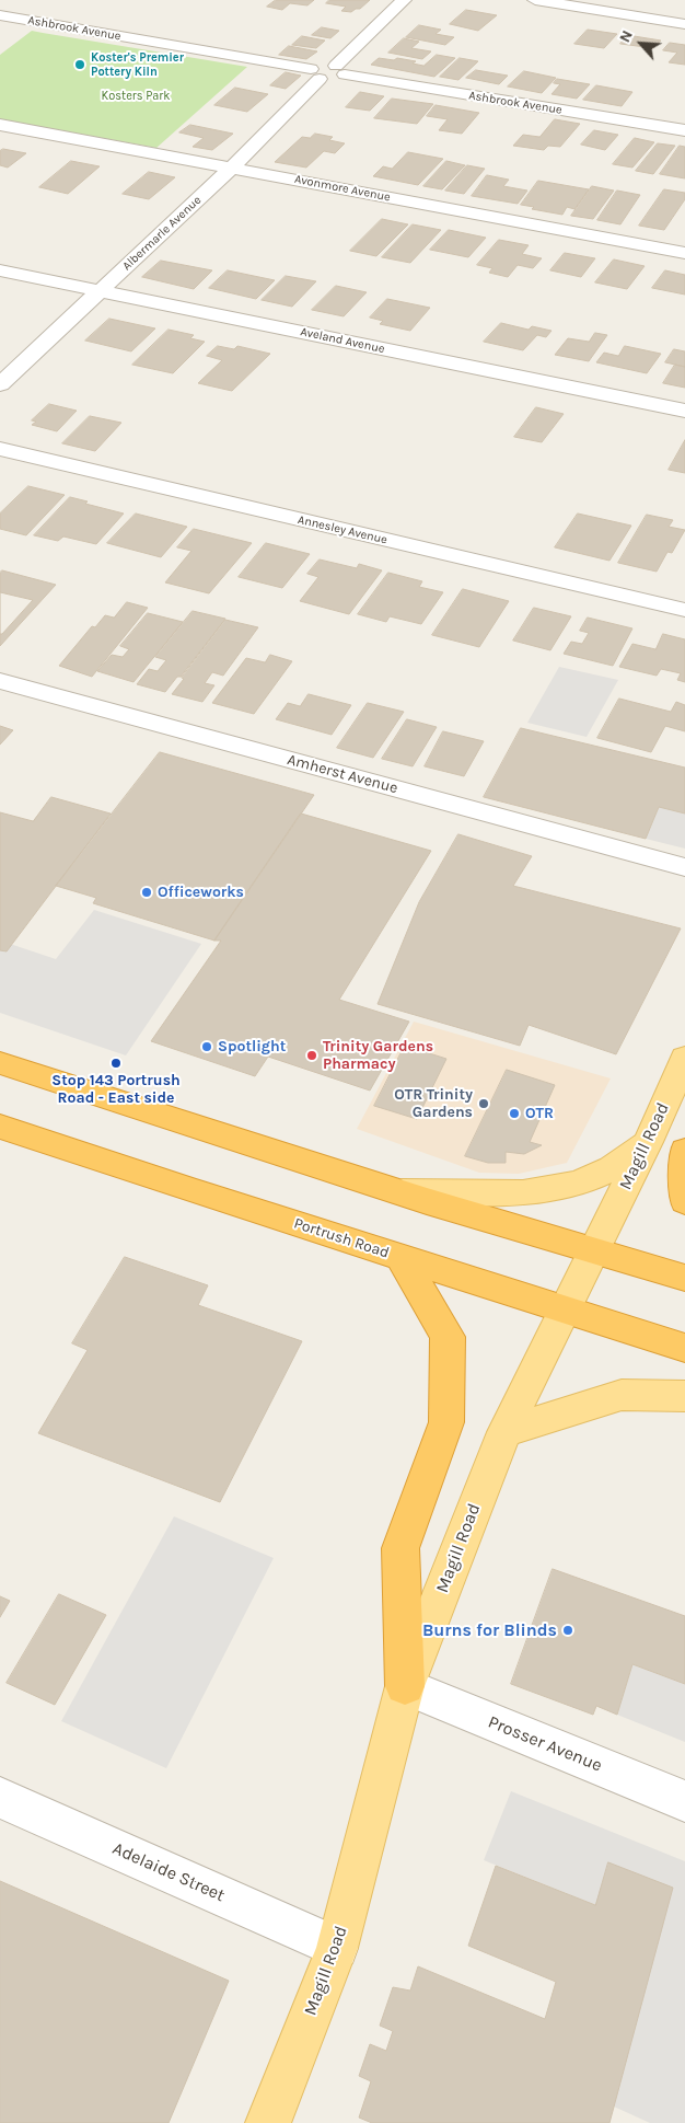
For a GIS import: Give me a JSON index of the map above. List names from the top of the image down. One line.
{"streets":{"highway":["Portrush Road"],"main road":["Magill Road"],"street":["Ashbrook Avenue","Avonmore Avenue","Albermarle Avenue","Aveland Avenue","Annesley Avenue","Amherst Avenue","Prosser Avenue","Adelaide Street"]},"crossings":[["Ashbrook Avenue","Albermarle Avenue"],["Avonmore Avenue","Albermarle Avenue"],["Albermarle Avenue","Aveland Avenue"],["Magill Road","Portrush Road"],["Magill Road","Prosser Avenue"],["Magill Road","Adelaide Street"]],"parks":["Kosters Park"],"places":["Koster's Premier Pottery Kiln","Officeworks","Spotlight","Trinity Gardens Pharmacy","Stop 143 Portrush Road - East side","OTR Trinity Gardens","OTR","Burns for Blinds"],"north":"top left"}
